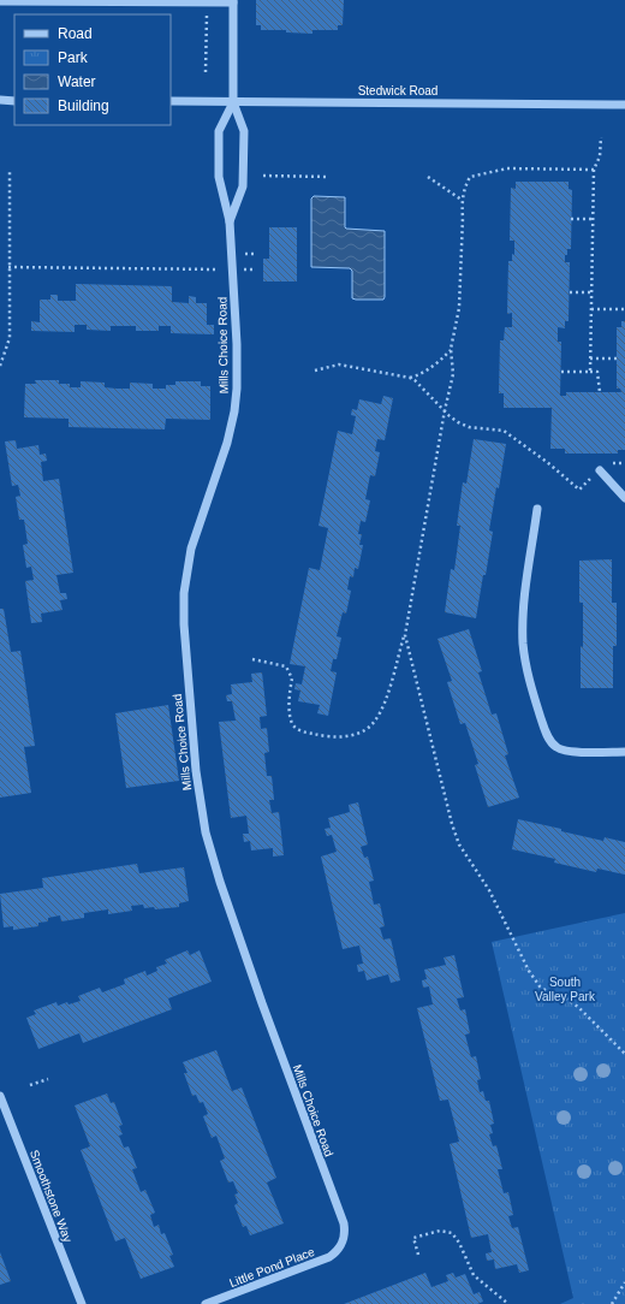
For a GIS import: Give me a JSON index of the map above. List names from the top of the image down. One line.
{"streets":{"street":["Stedwick Road","Mills Choice Road","Smoothstone Way","Little Pond Place"]},"crossings":[["Stedwick Road","Mills Choice Road"],["Mills Choice Road","Little Pond Place"]],"parks":["South Valley Park"],"legend":["Road","Park","Water","Building"]}
